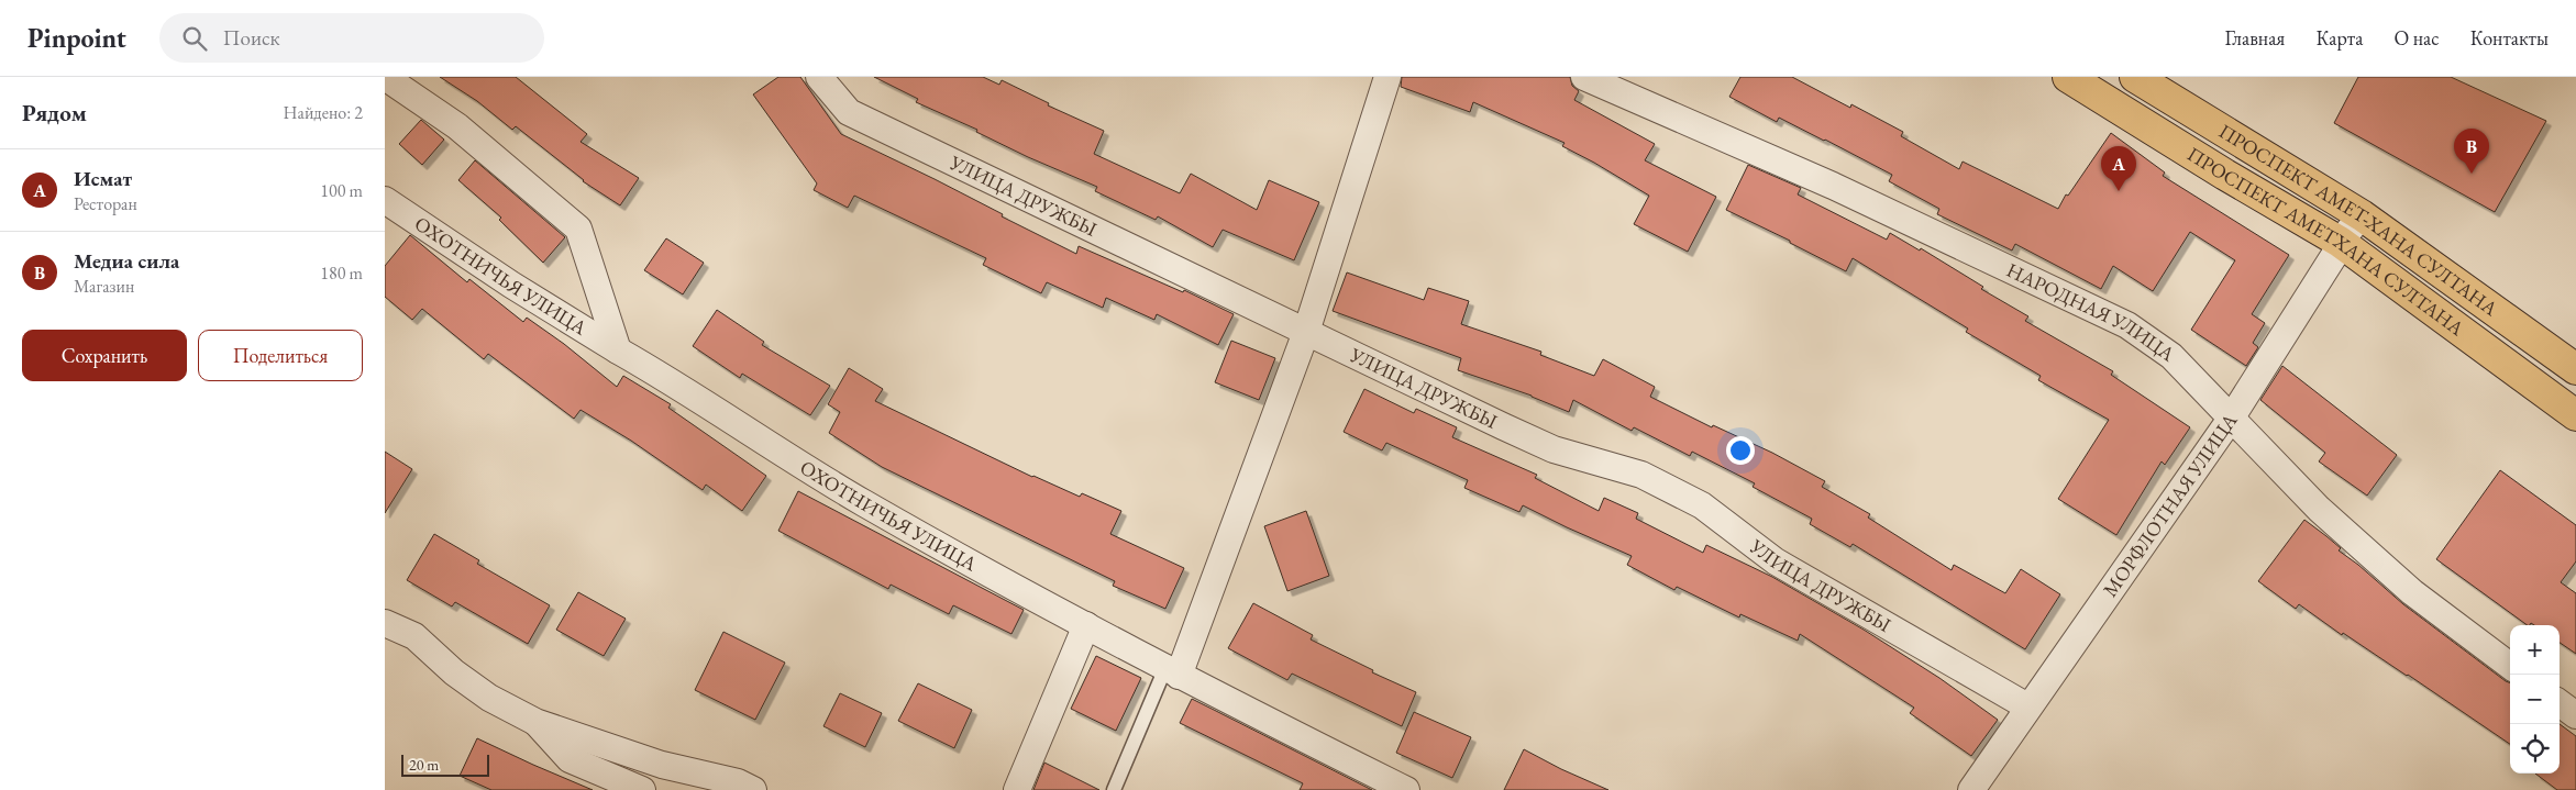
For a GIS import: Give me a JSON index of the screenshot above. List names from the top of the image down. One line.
{"streets":{"main road":["ПРОСПЕКТ АМЕТ-ХАНА СУЛТАНА","ПРОСПЕКТ АМЕТХАНА СУЛТАНА"],"street":["УЛИЦА ДРУЖБЫ","ОХОТНИЧЬЯ УЛИЦА","НАРОДНАЯ УЛИЦА","МОРФЛОТНАЯ УЛИЦА"]},"crossings":[["УЛИЦА ДРУЖБЫ","МОРФЛОТНАЯ УЛИЦА"],["ПРОСПЕКТ АМЕТ-ХАНА СУЛТАНА","МОРФЛОТНАЯ УЛИЦА"],["ПРОСПЕКТ АМЕТХАНА СУЛТАНА","МОРФЛОТНАЯ УЛИЦА"],["НАРОДНАЯ УЛИЦА","МОРФЛОТНАЯ УЛИЦА"]],"scale_bar":"20 m","page":{"header":"Pinpoint","search":"Поиск","nav":["Главная","Карта","О нас","Контакты"],"heading":["Рядом","Найдено: 2"],"pins":["B","A"],"list":[{"mark":"A","name":"Исмат","note":"Ресторан","value":"100 m"},{"mark":"B","name":"Медиа сила","note":"Магазин","value":"180 m"}],"buttons":["Сохранить","Поделиться"],"map_buttons":["+","−"],"scale":"20 m"}}
